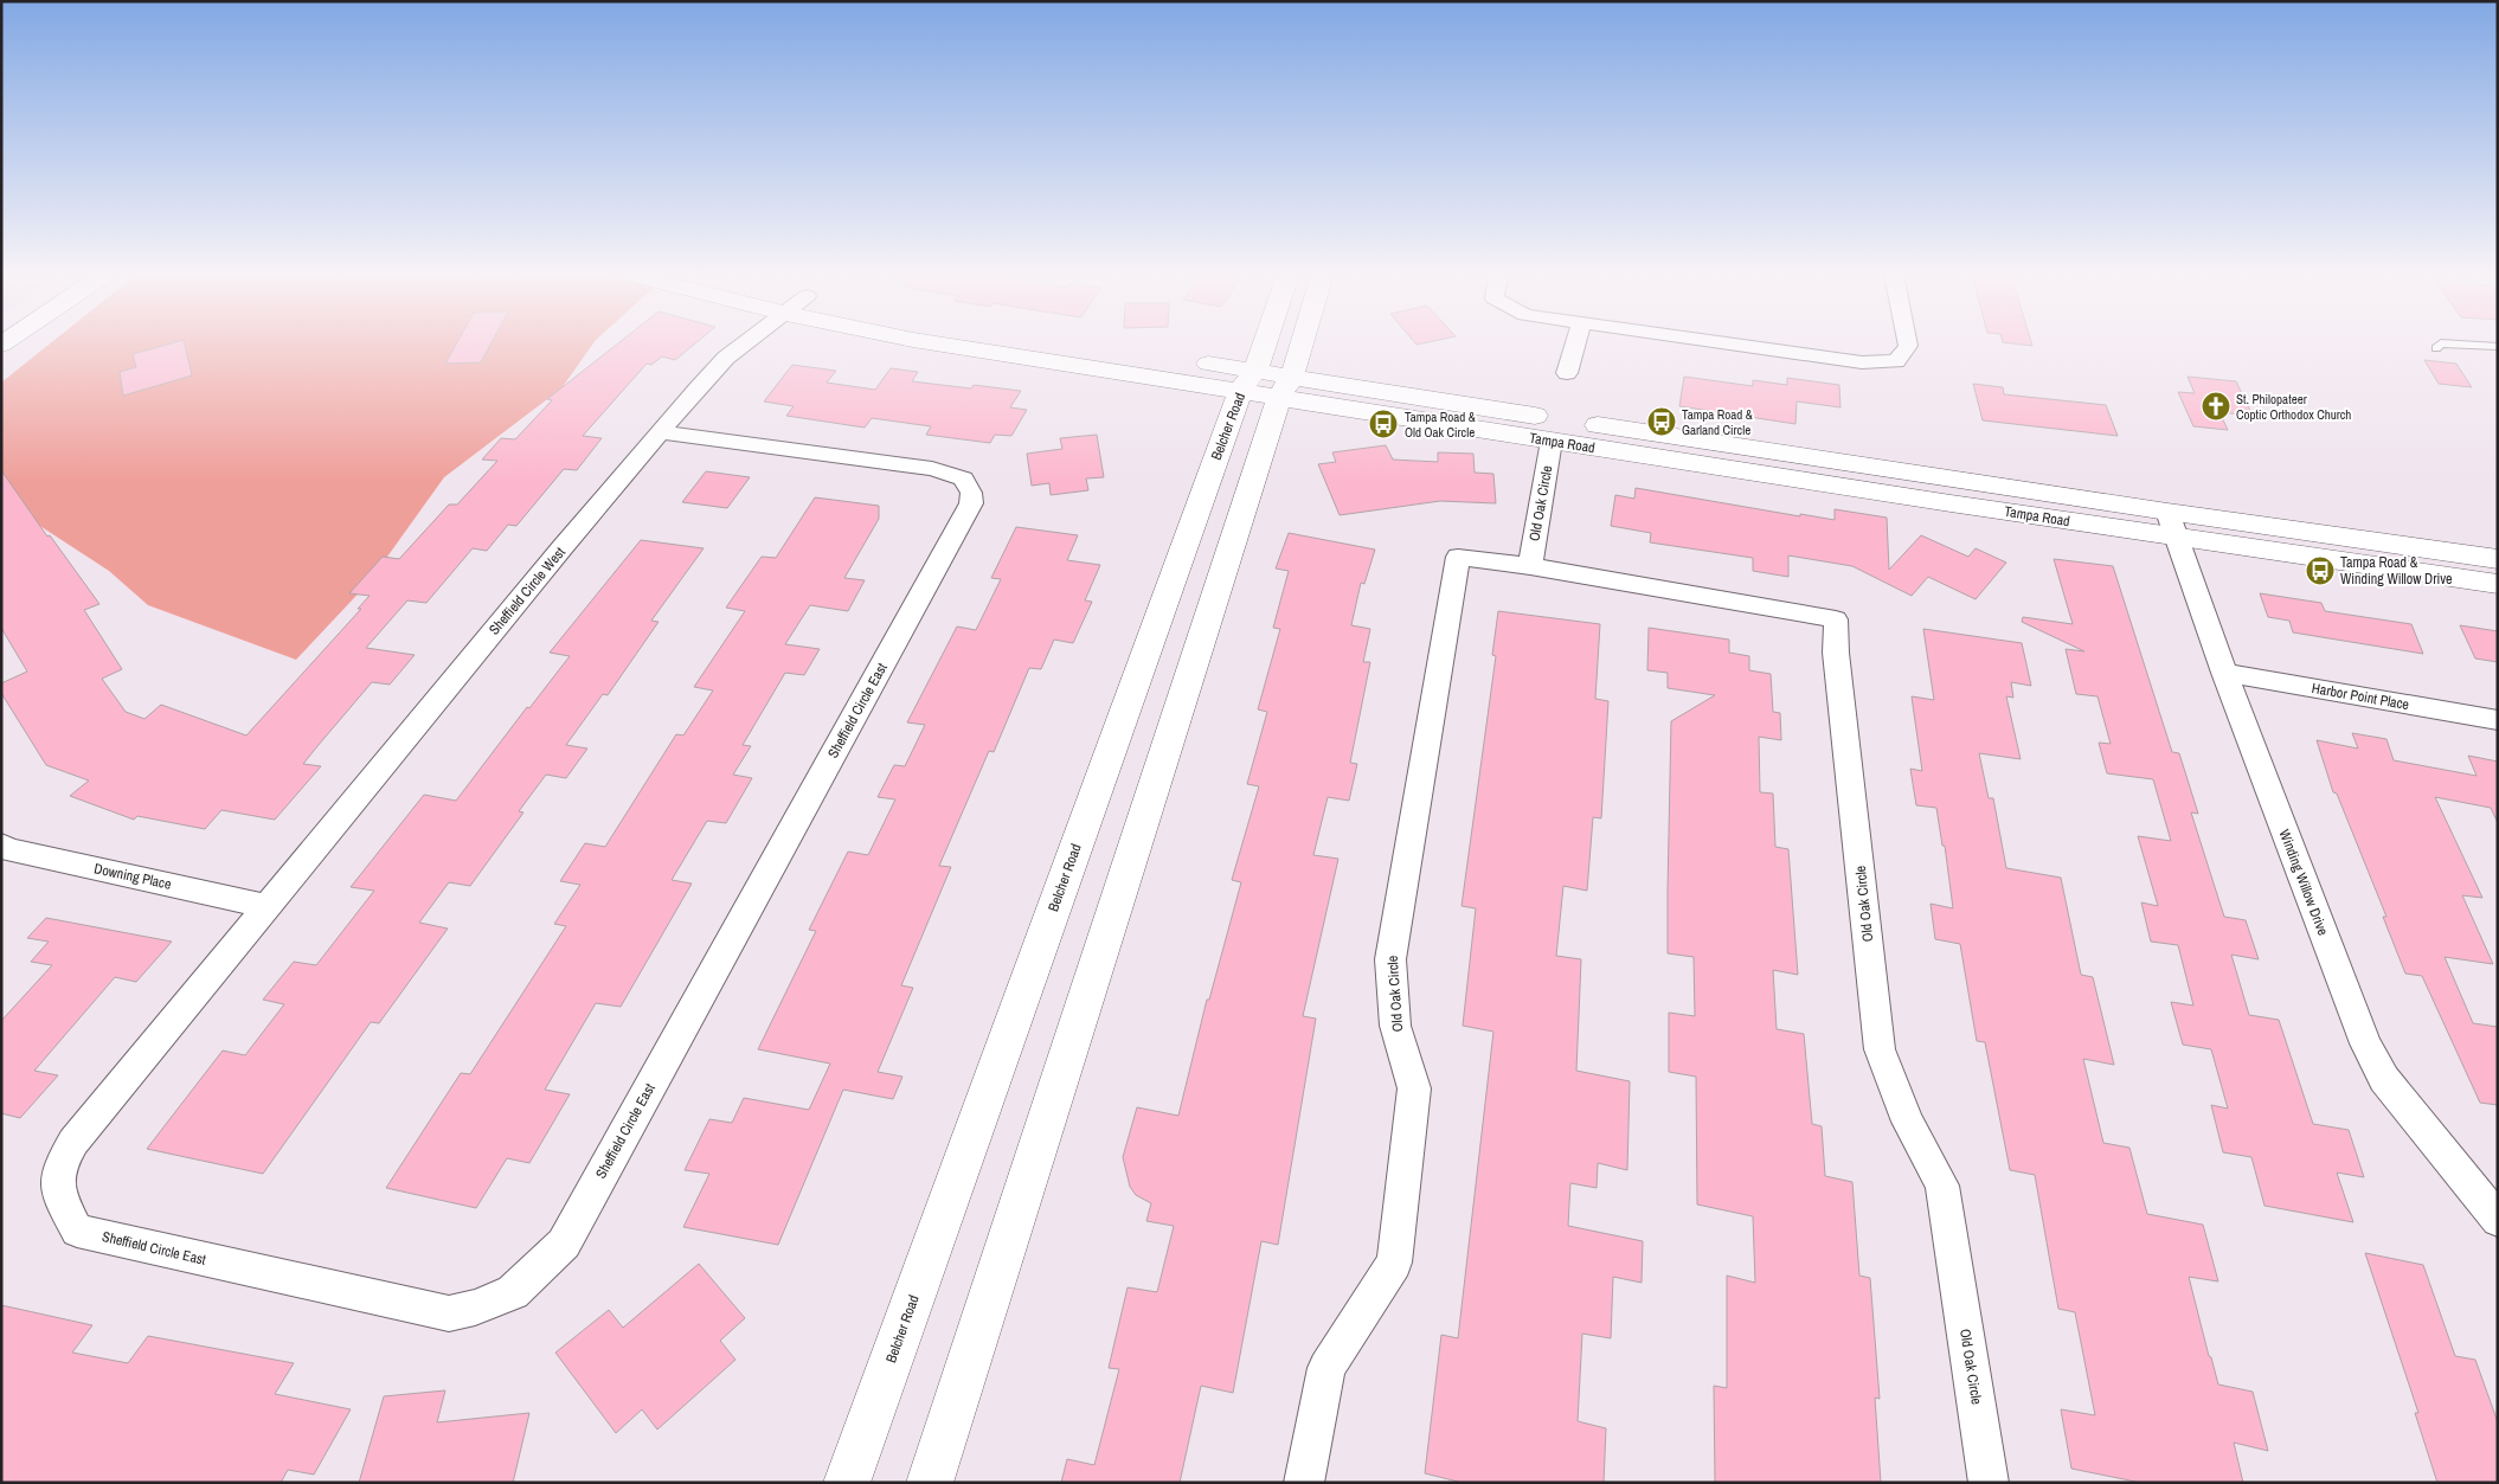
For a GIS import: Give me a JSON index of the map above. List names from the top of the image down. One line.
{"streets":{"main road":["Belcher Road","Tampa Road"],"street":["Old Oak Circle","Sheffield Circle West","Harbor Point Place","Sheffield Circle East","Downing Place","Winding Willow Drive"]},"crossings":[["Belcher Road","Tampa Road"],["Tampa Road","Old Oak Circle"],["Tampa Road","Winding Willow Drive"],["Sheffield Circle West","Sheffield Circle East"],["Sheffield Circle West","Downing Place"],["Harbor Point Place","Winding Willow Drive"],["Sheffield Circle East","Downing Place"]],"places":{"church":["St. Philopateer Coptic Orthodox Church"],"bus stop":["Tampa Road & Garland Circle","Tampa Road & Old Oak Circle","Tampa Road & Winding Willow Drive"]}}
